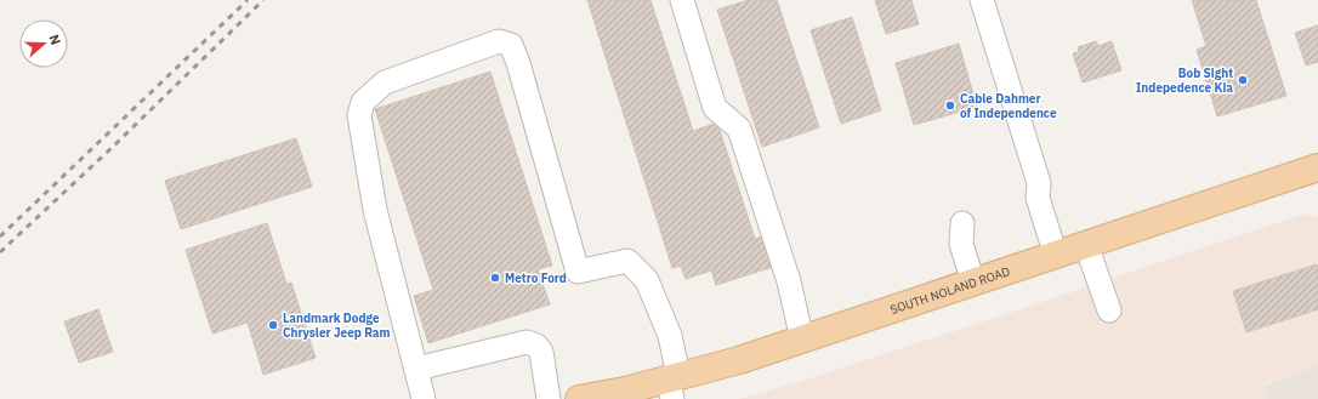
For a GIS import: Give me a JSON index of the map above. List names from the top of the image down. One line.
{"streets":{"main road":["SOUTH NOLAND ROAD"]},"places":["Bob Sight Indepedence Kia","Cable Dahmer of Independence","Metro Ford","Landmark Dodge Chrysler Jeep Ram"],"north":"right"}
